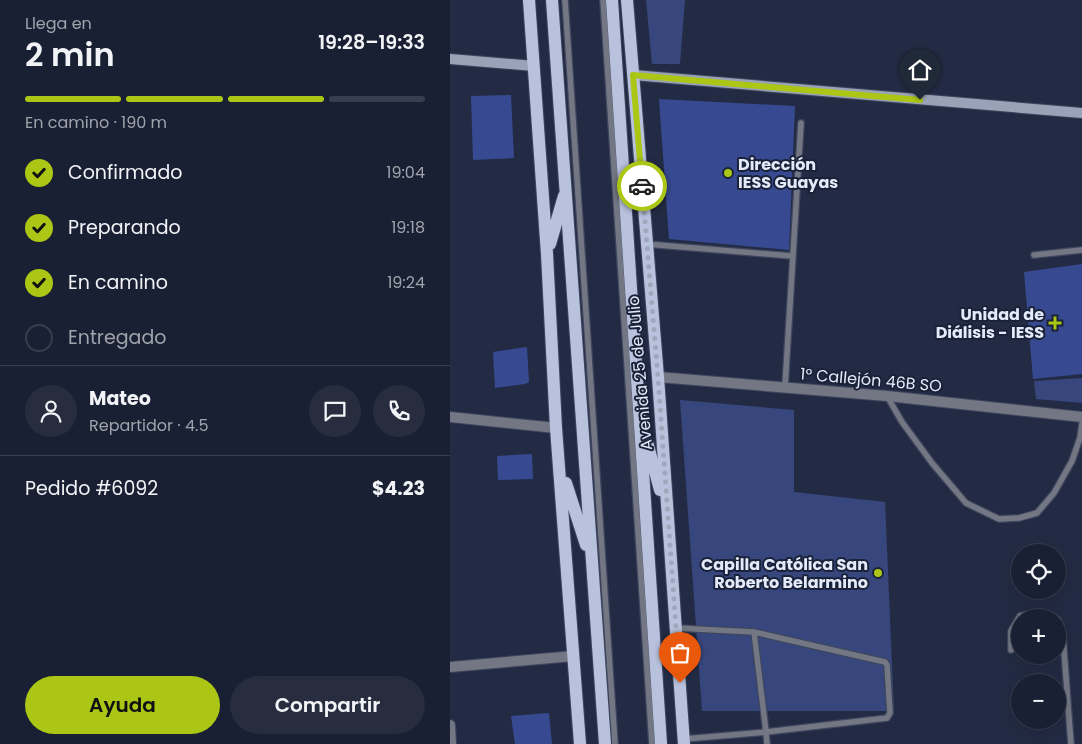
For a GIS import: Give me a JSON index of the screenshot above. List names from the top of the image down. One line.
{"streets":{"main road":["Avenida 25 de Julio"],"street":["1° Callejón 46B SO"]},"crossings":[["Avenida 25 de Julio","1° Callejón 46B SO"]],"places":{"other":["Dirección IESS Guayas","Capilla Católica San Roberto Belarmino"],"health":["Unidad de Diálisis - IESS"]},"page":{"heading":["2 min","Llega en","19:28–19:33"],"panel":["Mateo","Repartidor · 4.5","Pedido #6092","$4.23"],"bar":"En camino · 190 m","list":[["Confirmado","19:04"],["Preparando","19:18"],["En camino","19:24"],"Entregado"],"map_buttons":["+","−"],"buttons":["Ayuda","Compartir"]}}
